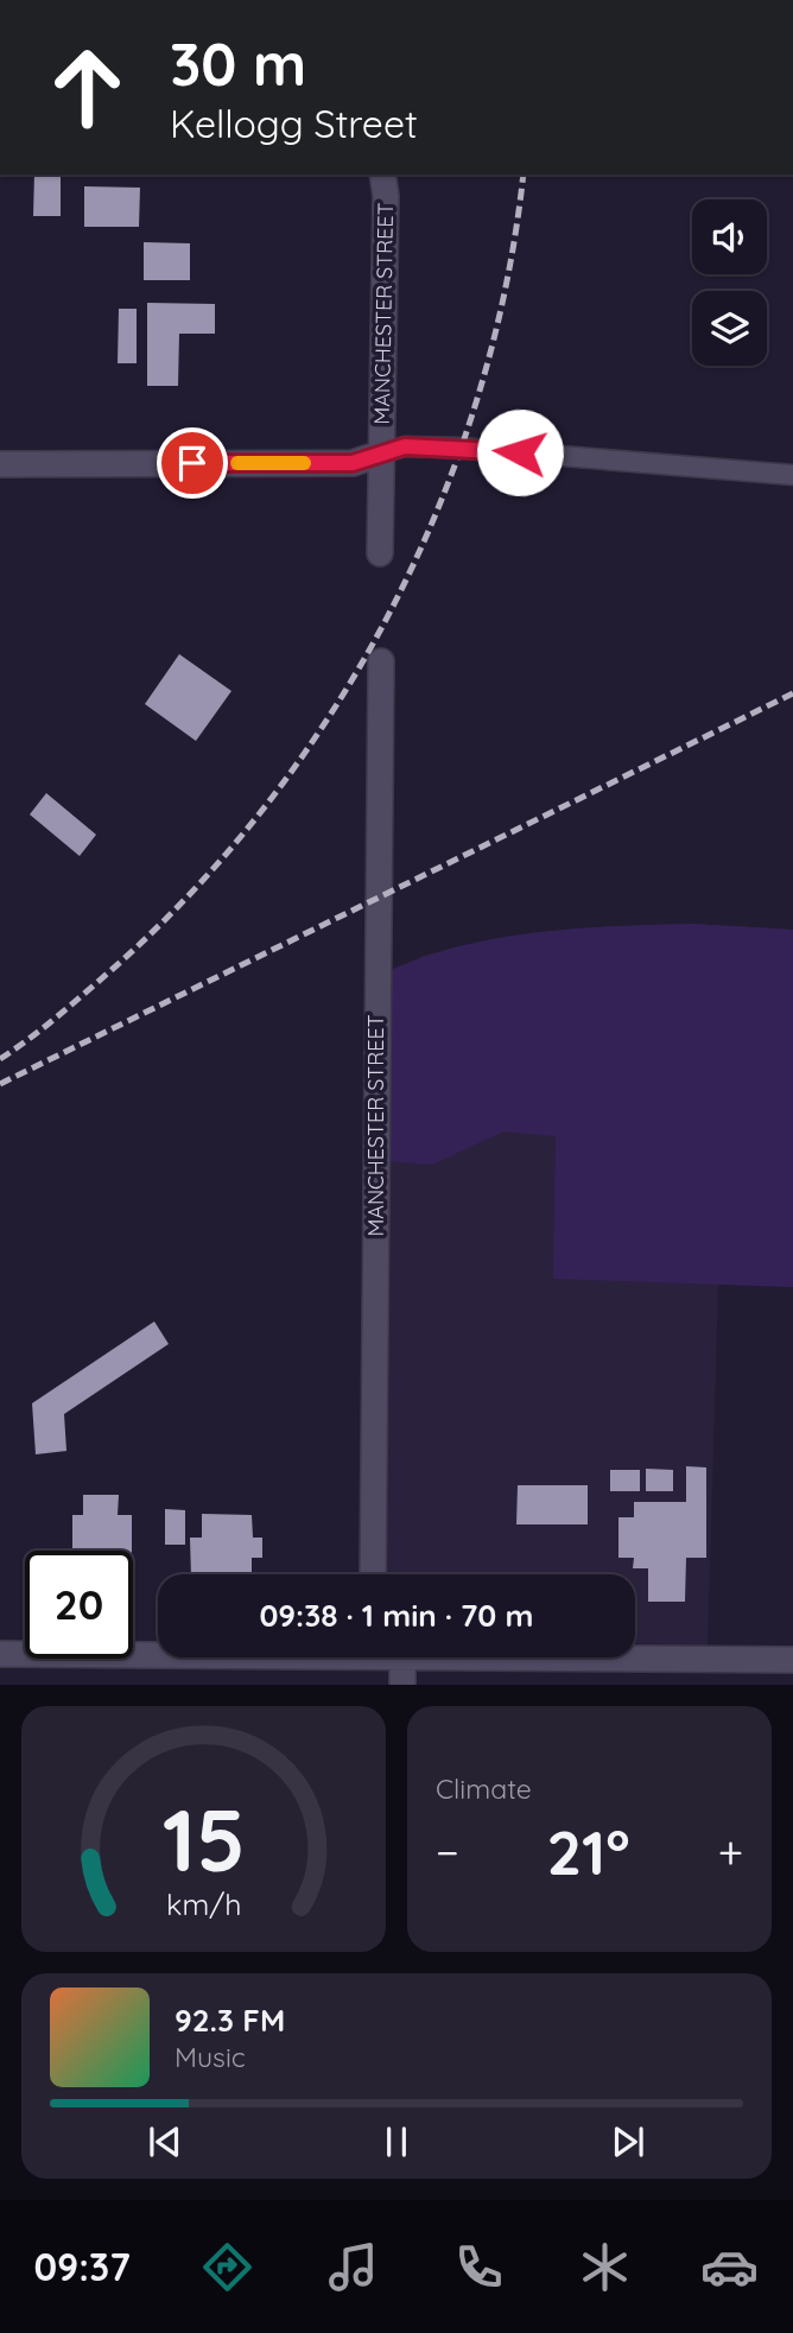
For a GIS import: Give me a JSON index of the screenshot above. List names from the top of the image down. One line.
{"streets":{"street":["MANCHESTER STREET"]},"page":{"turn":["30 m","Kellogg Street"],"limit":"20","trip":"09:38 · 1 min · 70 m","tile":"Climate","heat":["−","21°","+"],"song":["92.3 FM","Music"],"tabs":"09:37","gauge":["15","km/h"]}}
